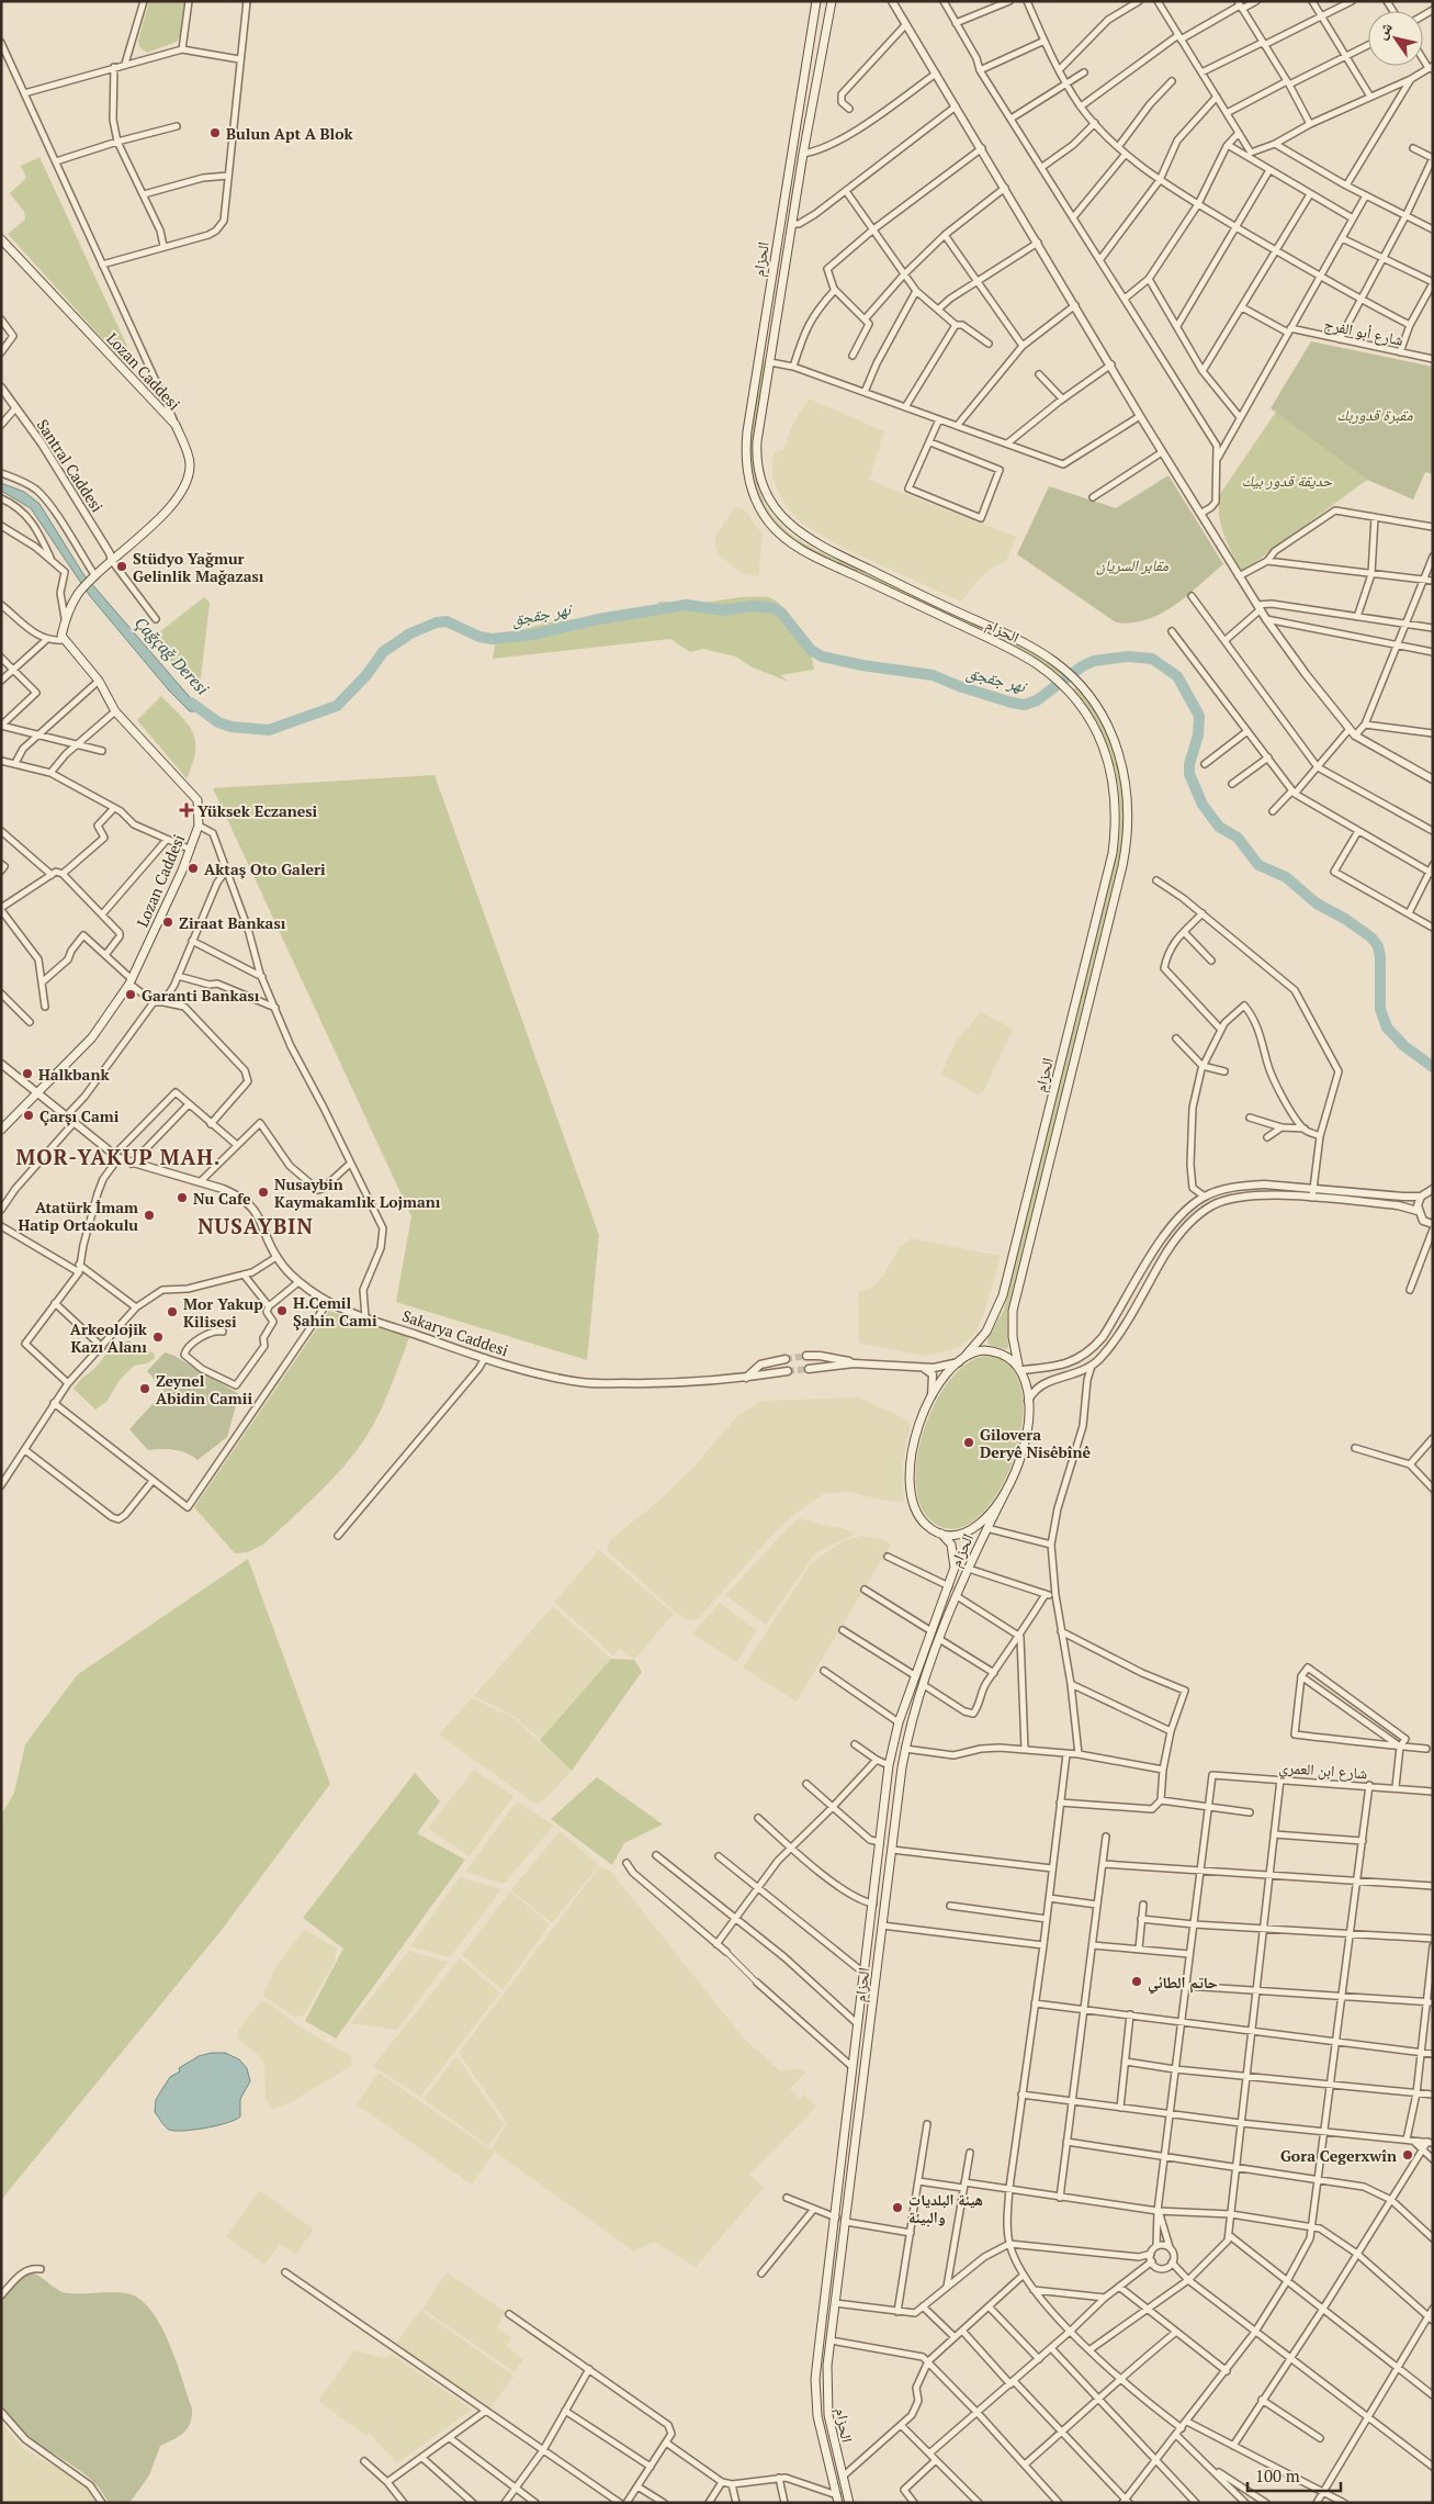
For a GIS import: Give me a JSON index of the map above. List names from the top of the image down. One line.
{"streets":{"main road":["الحزام","Lozan Caddesi"],"street":["شارع أبو الفرج","Santral Caddesi","Sakarya Caddesi","شارع ابن العمري"]},"crossings":[["Lozan Caddesi","Santral Caddesi"],["Lozan Caddesi","Sakarya Caddesi"]],"districts":["MOR-YAKUP MAH.","NUSAYBIN"],"water":["نهر جقجق","Çağçağ Deresi"],"parks":["مقبرة قدوربك","حديقة قدور بيك","مقابر السريان"],"places":{"other":["Bulun Apt A Blok","Stüdyo Yağmur Gelinlik Mağazası","Aktaş Oto Galeri","Ziraat Bankası","Garanti Bankası","Halkbank","Çarşı Cami","Nusaybin Kaymakamlık Lojmanı","Nu Cafe","Atatürk İmam Hatip Ortaokulu","H.Cemil Şahin Cami","Mor Yakup Kilisesi","Arkeolojik Kazı Alanı","Zeynel Abidin Camii","Gilovera Deryê Nisêbînê","حاتم الطائي","Gora Cegerxwîn","هيئة البلديات والبيئة"],"health":["Yüksek Eczanesi"]},"scale_bar":"100 m","north":"top left"}
